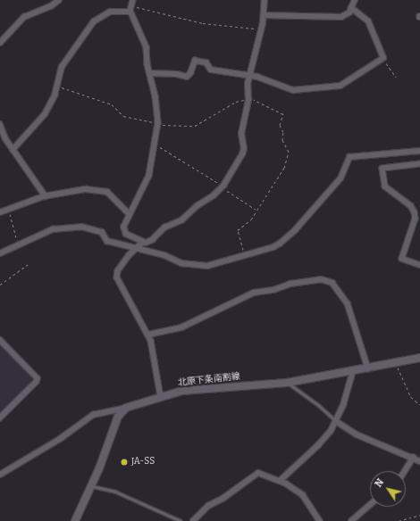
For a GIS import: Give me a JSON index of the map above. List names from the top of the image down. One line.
{"streets":{"main road":["北原下条南割線"]},"places":["JA-SS"],"north":"top left"}
